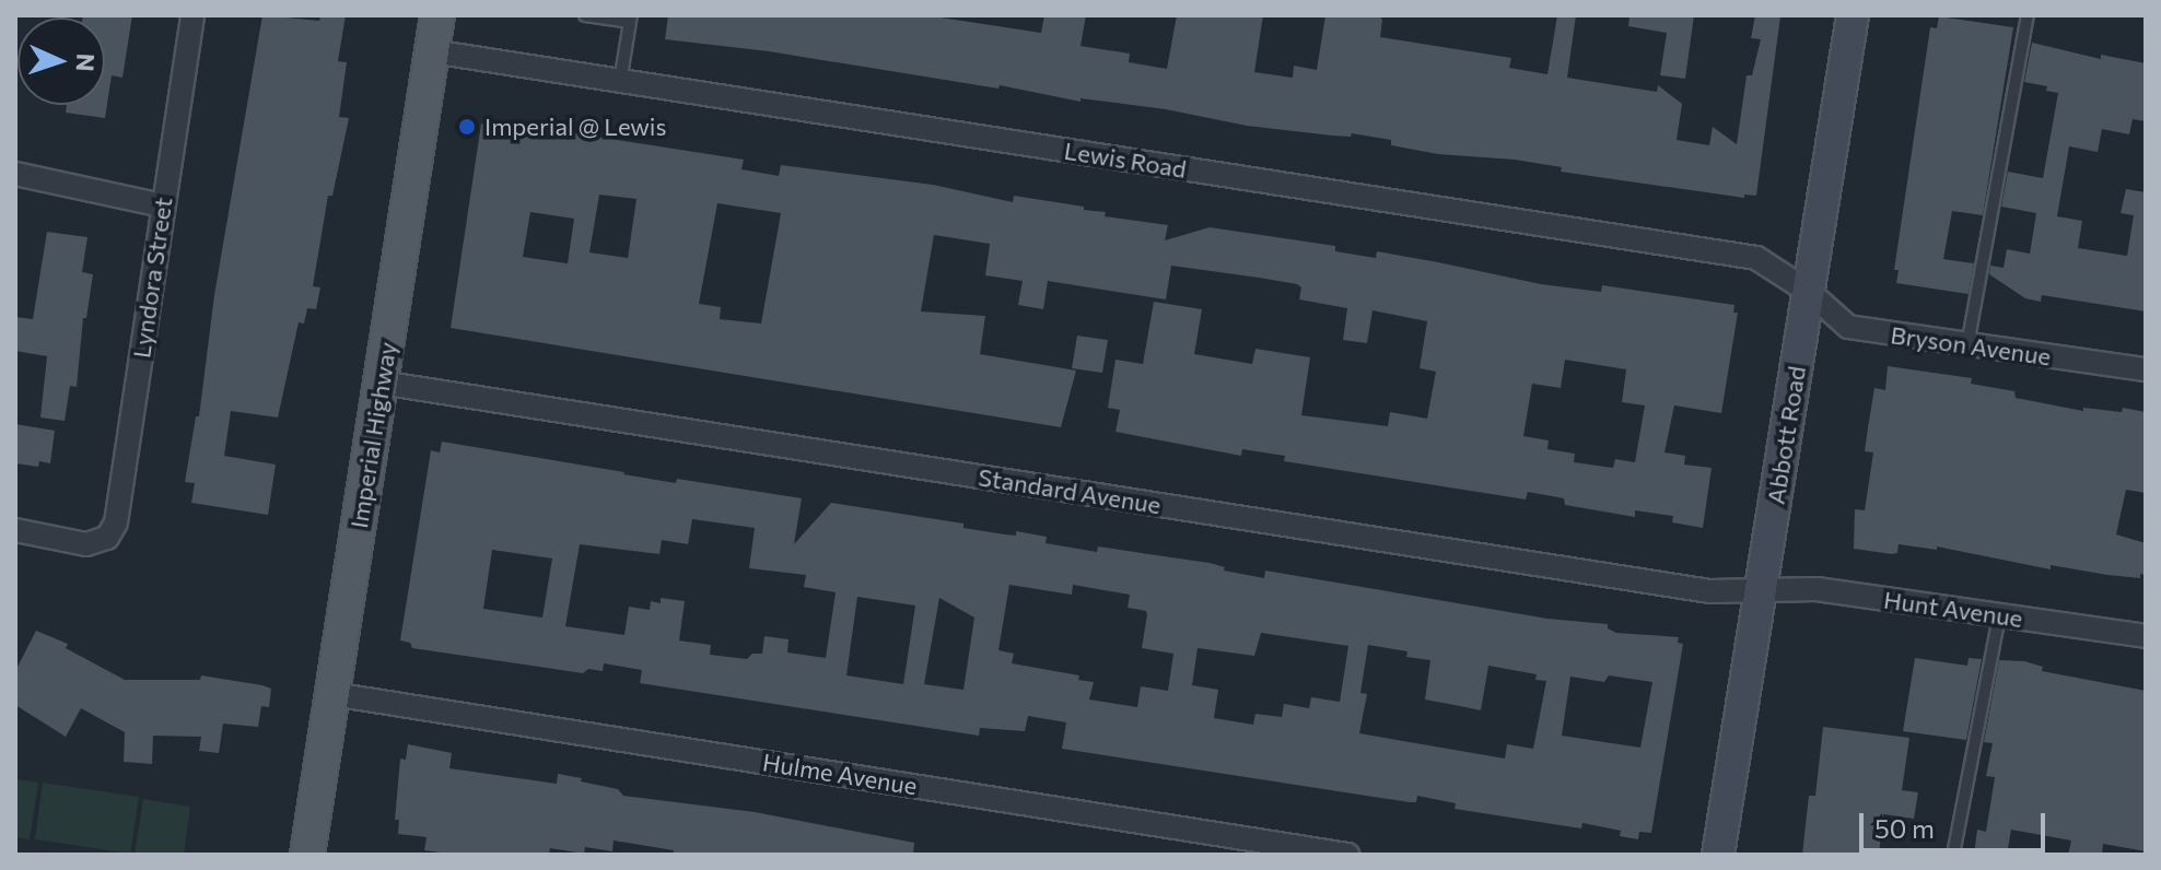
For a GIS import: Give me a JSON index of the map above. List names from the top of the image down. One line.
{"streets":{"main road":["Imperial Highway"],"street":["Lewis Road","Lyndora Street","Bryson Avenue","Abbott Road","Standard Avenue","Hunt Avenue","Hulme Avenue"]},"crossings":[["Lewis Road","Bryson Avenue"],["Lewis Road","Imperial Highway"],["Lewis Road","Abbott Road"],["Bryson Avenue","Abbott Road"],["Imperial Highway","Standard Avenue"],["Imperial Highway","Hulme Avenue"],["Abbott Road","Standard Avenue"],["Abbott Road","Hunt Avenue"],["Standard Avenue","Hunt Avenue"]],"places":["Imperial @ Lewis"],"scale_bar":"50 m","north":"right"}
